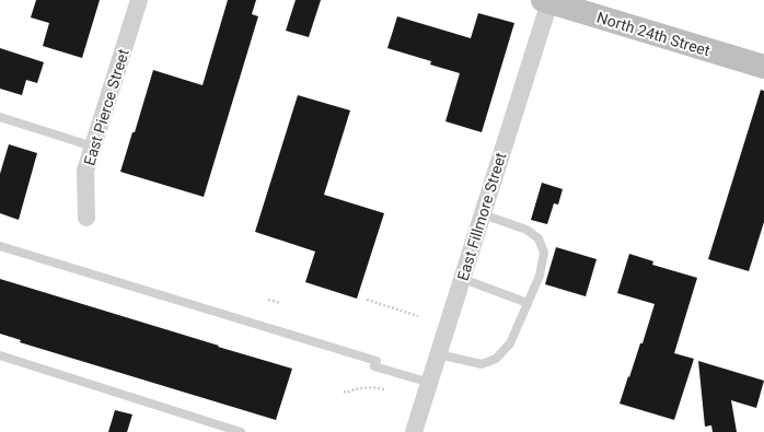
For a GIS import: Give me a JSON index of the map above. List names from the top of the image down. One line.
{"streets":{"main road":["North 24th Street"],"street":["East Pierce Street","East Fillmore Street"]},"crossings":[["North 24th Street","East Fillmore Street"]]}
